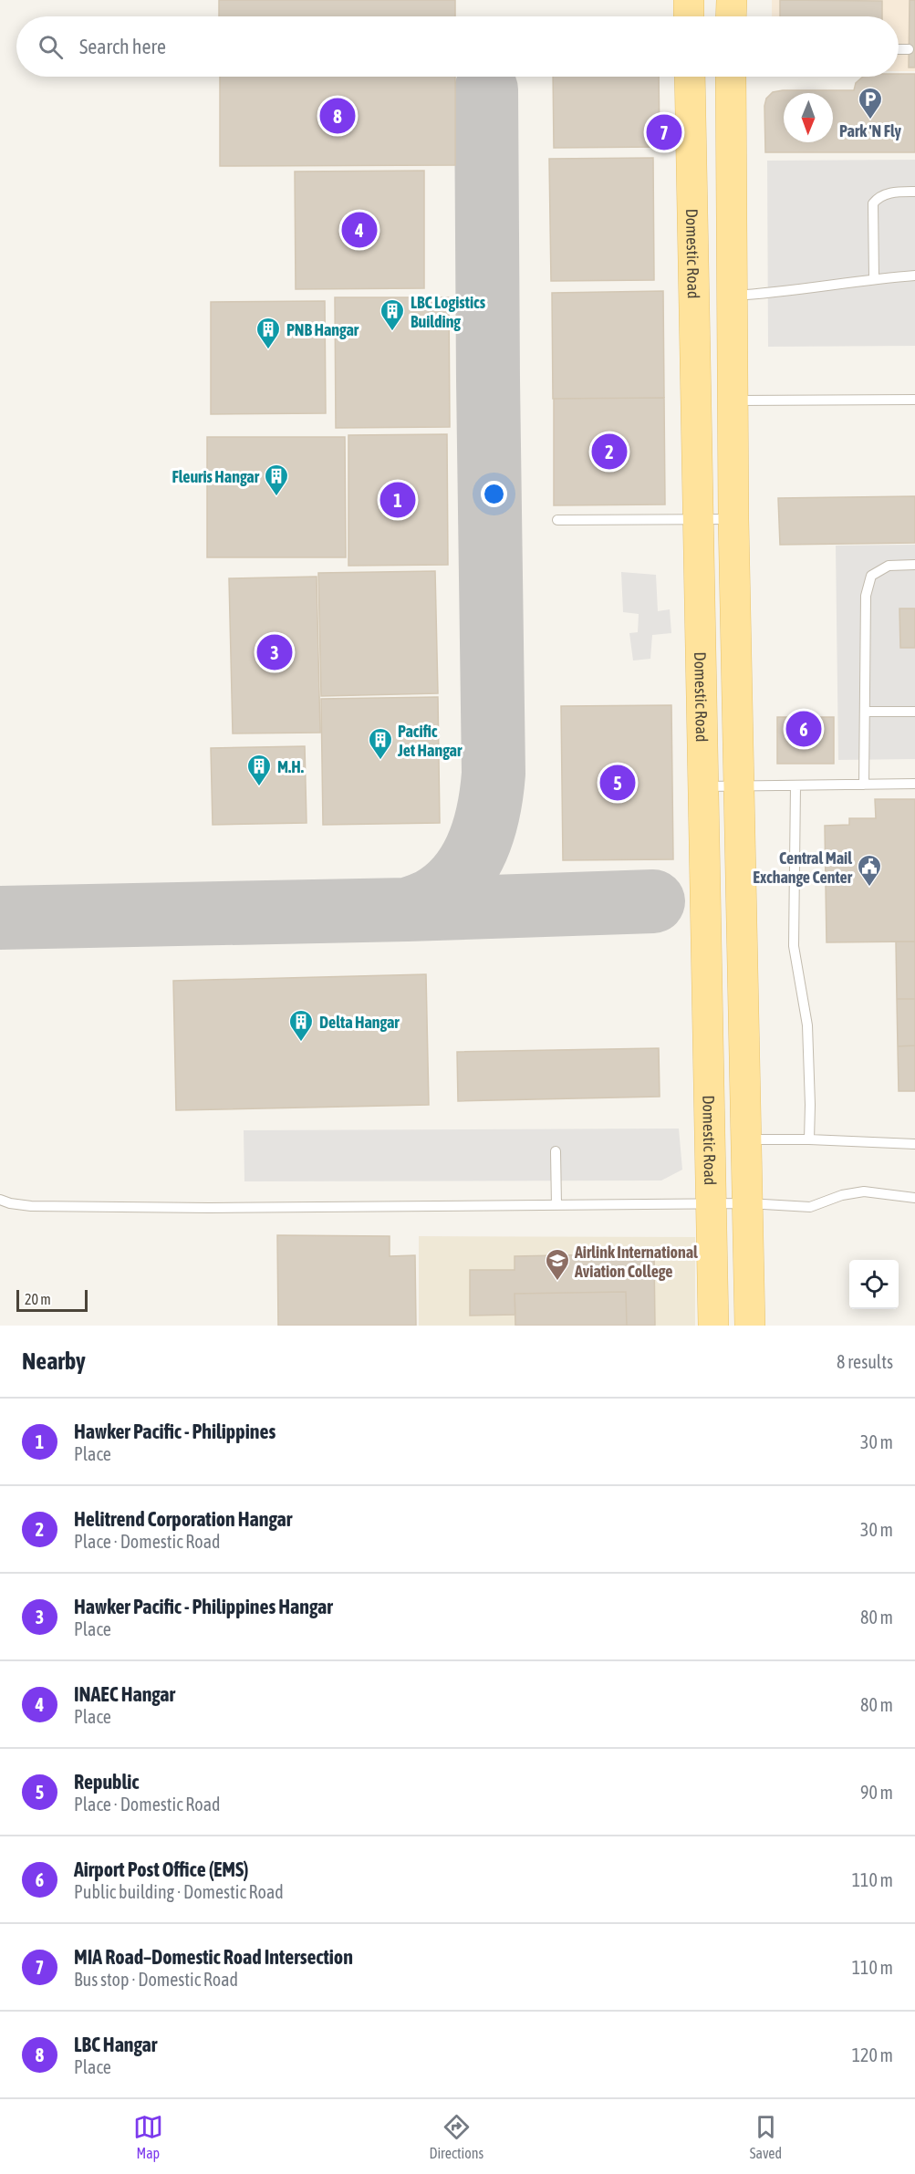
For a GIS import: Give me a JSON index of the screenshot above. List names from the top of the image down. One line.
{"streets":{"main road":["Domestic Road"]},"places":{"parking":["Park 'N Fly"],"building":["LBC Logistics Building","PNB Hangar","Fleuris Hangar","Pacific Jet Hangar","M.H.","Delta Hangar"],"public building":["Central Mail Exchange Center"],"school or university":["Airlink International Aviation College"]},"scale_bar":"20 m","north":"bottom","page":{"search":"Search here","pins":["8","7","4","2","1","3","6","5"],"scale":"20 m","heading":["Nearby","8 results"],"list":[{"mark":"1","name":"Hawker Pacific - Philippines","note":"Place","value":"30 m"},{"mark":"2","name":"Helitrend Corporation Hangar","note":"Place · Domestic Road","value":"30 m"},{"mark":"3","name":"Hawker Pacific - Philippines Hangar","note":"Place","value":"80 m"},{"mark":"4","name":"INAEC Hangar","note":"Place","value":"80 m"},{"mark":"5","name":"Republic","note":"Place · Domestic Road","value":"90 m"},{"mark":"6","name":"Airport Post Office (EMS)","note":"Public building · Domestic Road","value":"110 m"},{"mark":"7","name":"MIA Road–Domestic Road Intersection","note":"Bus stop · Domestic Road","value":"110 m"},{"mark":"8","name":"LBC Hangar","note":"Place","value":"120 m"}],"nav":["Map","Directions","Saved"]}}
